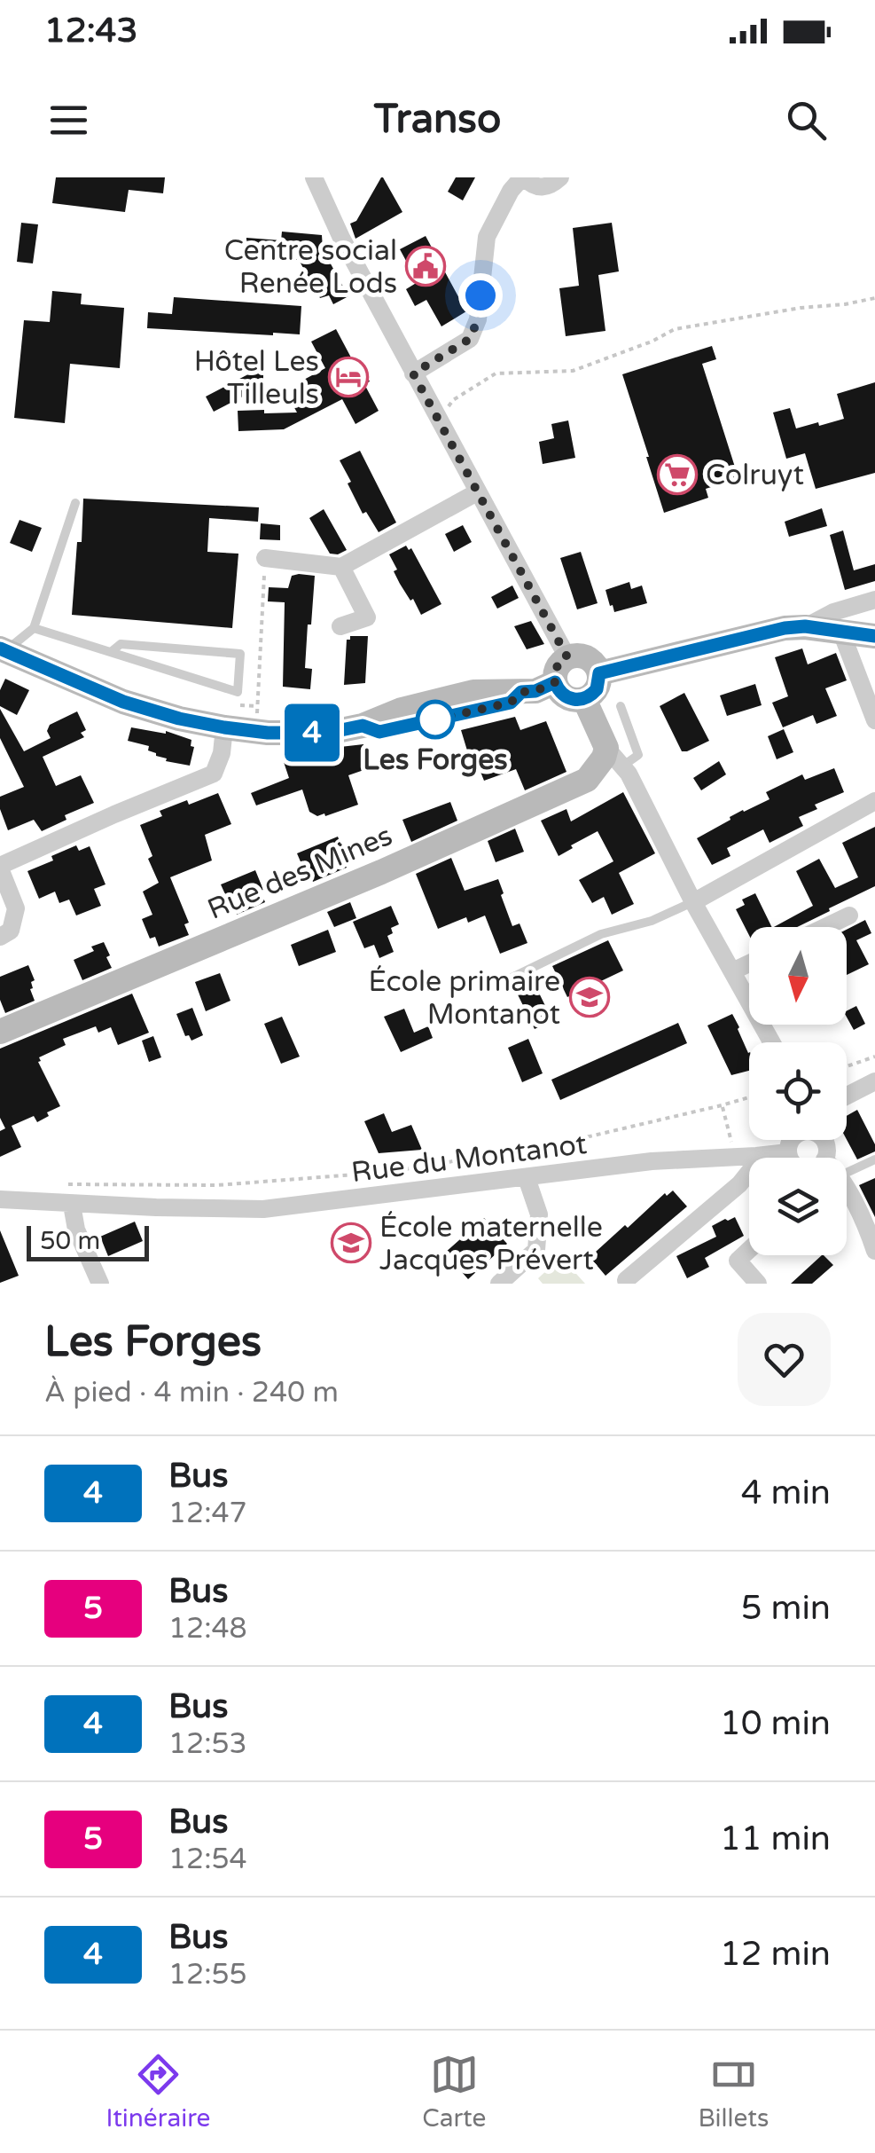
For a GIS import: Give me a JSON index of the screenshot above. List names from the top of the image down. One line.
{"streets":{"street":["Rue des Mines","Rue du Montanot"]},"places":{"public building":["Centre social Renée Lods"],"hotel":["Hôtel Les Tilleuls"],"supermarket":["Colruyt"],"other":["Les Forges"],"school or university":["École primaire Montanot","École maternelle Jacques Prévert"]},"lines":["bus line 4"],"scale_bar":"50 m","north":"bottom","page":{"status":"12:43","header":"Transo","on_map":"4","scale":"50 m","heading":["Les Forges","À pied · 4 min · 240 m"],"list":[{"mark":"4","name":"Bus","note":"12:47","value":"4 min"},{"mark":"5","name":"Bus","note":"12:48","value":"5 min"},{"mark":"4","name":"Bus","note":"12:53","value":"10 min"},{"mark":"5","name":"Bus","note":"12:54","value":"11 min"},{"mark":"4","name":"Bus","note":"12:55","value":"12 min"}],"tabs":["Itinéraire","Carte","Billets"]}}
